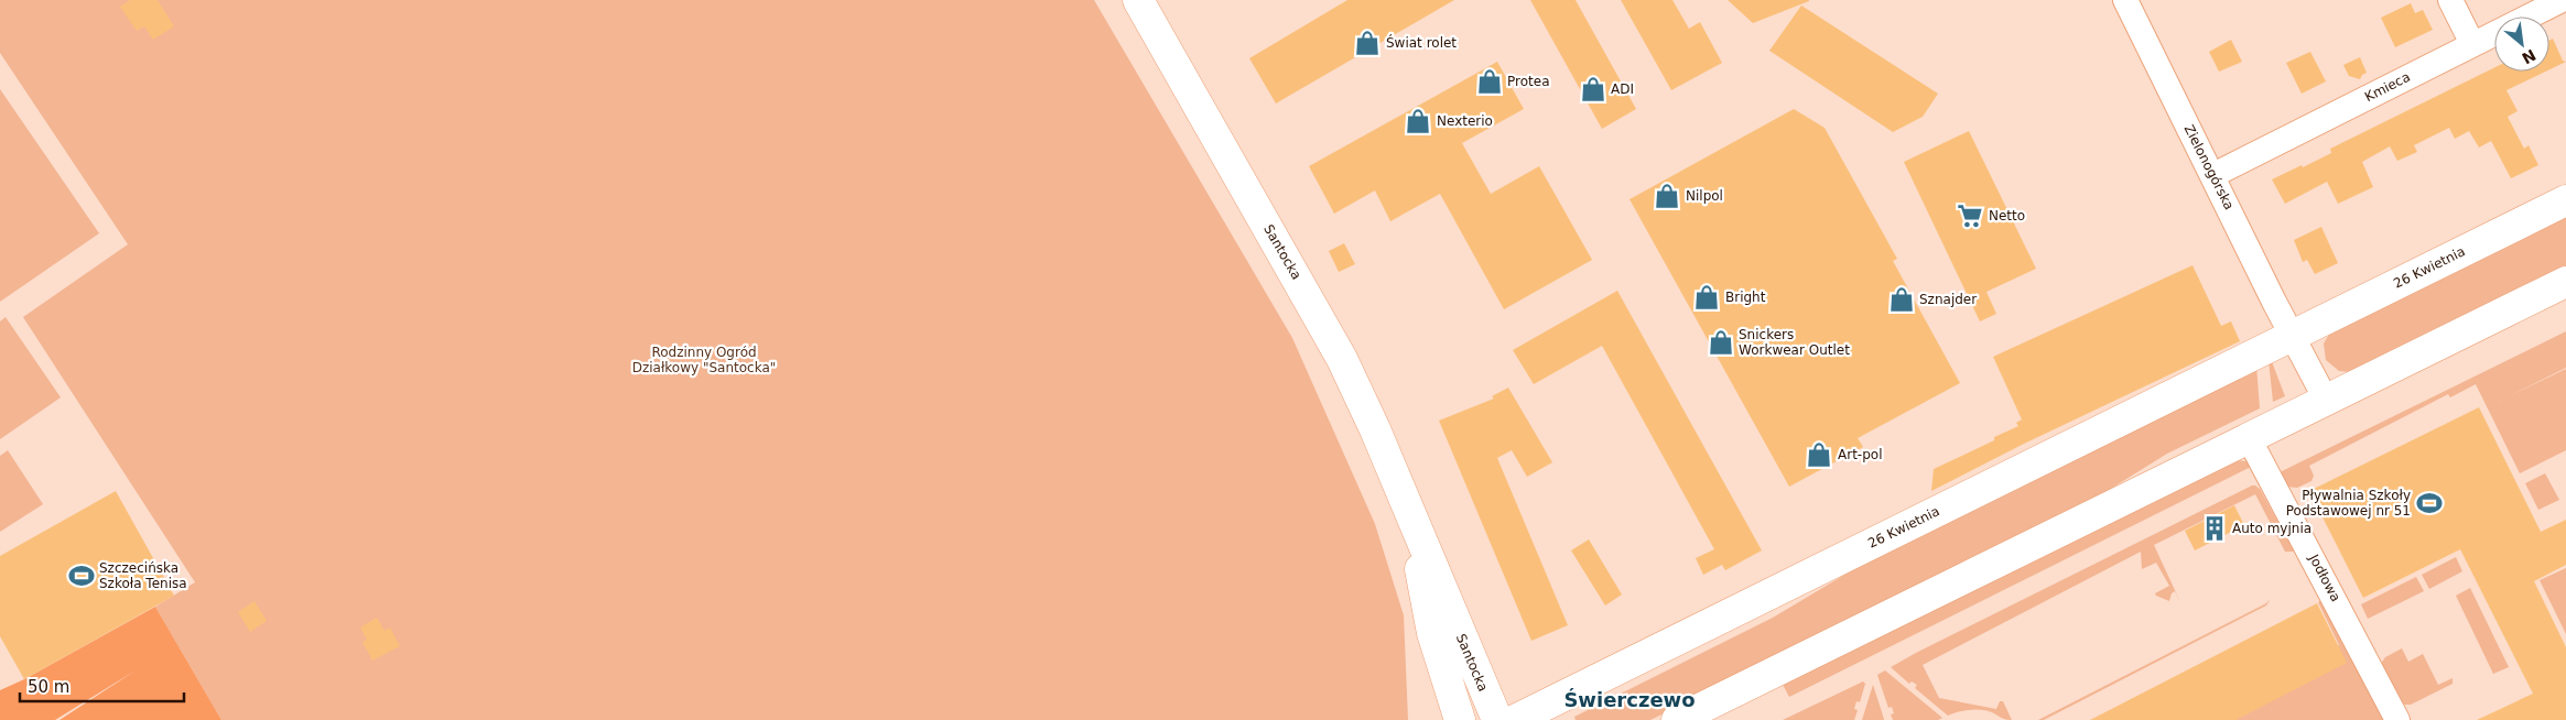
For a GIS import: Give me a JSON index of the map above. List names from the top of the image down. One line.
{"streets":{"street":["Kmieca","Zielonogórska","Santocka","26 Kwietnia","Jodłowa"]},"crossings":[["Kmieca","Zielonogórska"],["Zielonogórska","26 Kwietnia"]],"districts":["Świerczewo"],"parks":["Rodzinny Ogród Działkowy \"Santocka\""],"places":{"shop":["Świat rolet","Protea","ADI","Nexterio","Nilpol","Bright","Sznajder","Snickers Workwear Outlet","Art-pol"],"supermarket":["Netto"],"sports":["Pływalnia Szkoły Podstawowej nr 51","Szczecińska Szkoła Tenisa"],"building":["Auto myjnia"]},"scale_bar":"50 m","north":"bottom right"}
